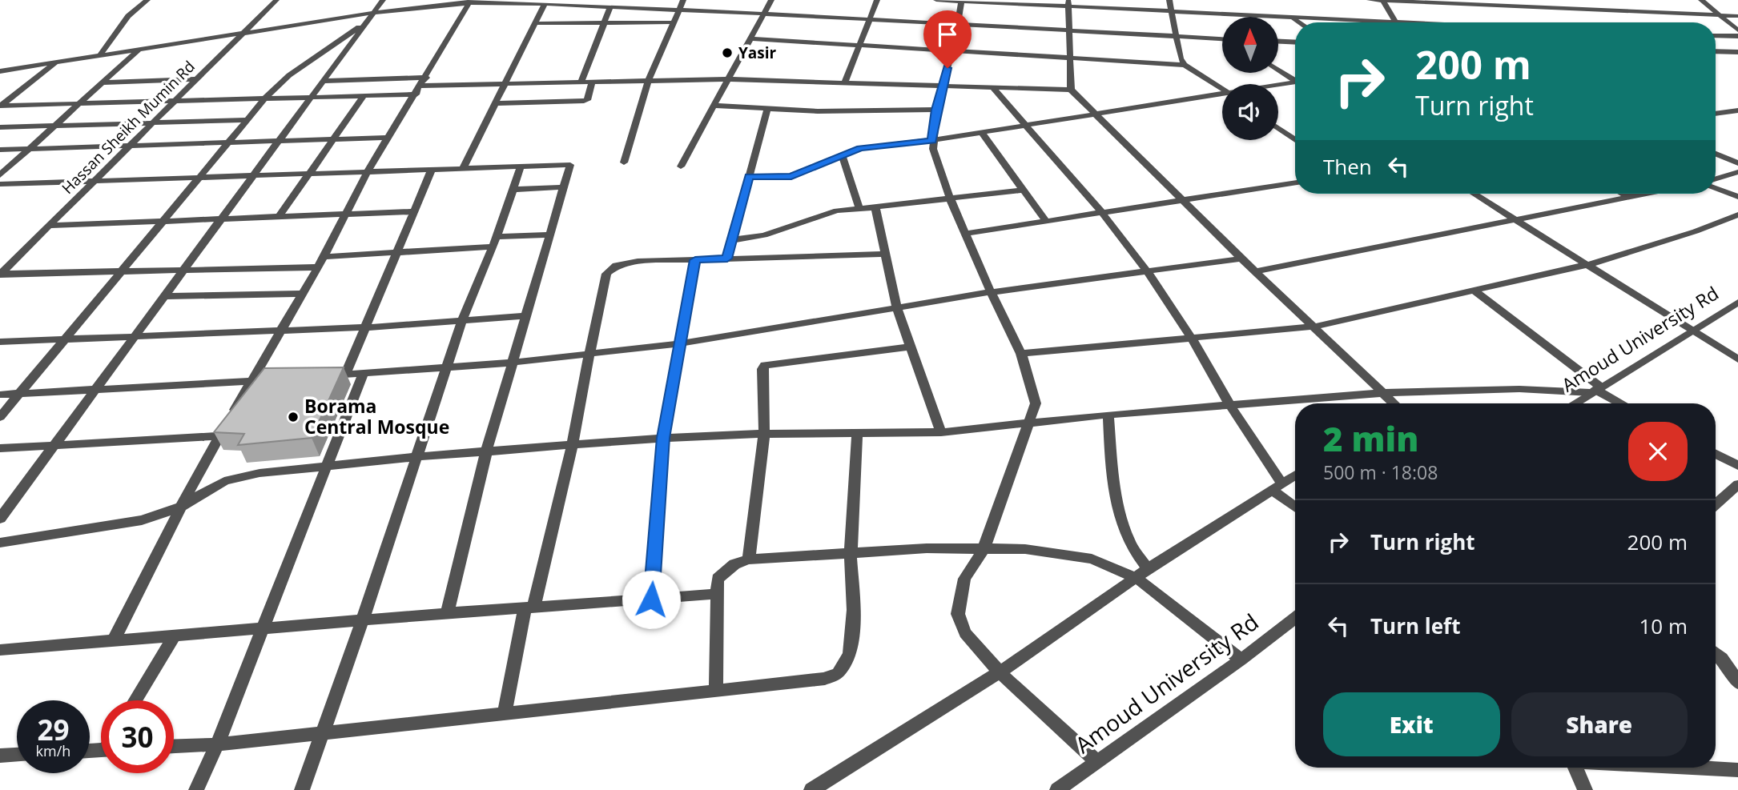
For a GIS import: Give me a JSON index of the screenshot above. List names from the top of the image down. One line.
{"streets":{"street":["Hassan Sheikh Mumin Rd","Amoud University Rd"]},"places":["Yasir","Borama Central Mosque"],"north":"top","page":{"turn":["200 m","Turn right"],"then":"Then","heading":["2 min","500 m · 18:08"],"list":[{"name":"Turn right","value":"200 m"},{"name":"Turn left","value":"10 m"}],"buttons":["Exit","Share"],"speed":"29 km/h","limit":"30"}}
